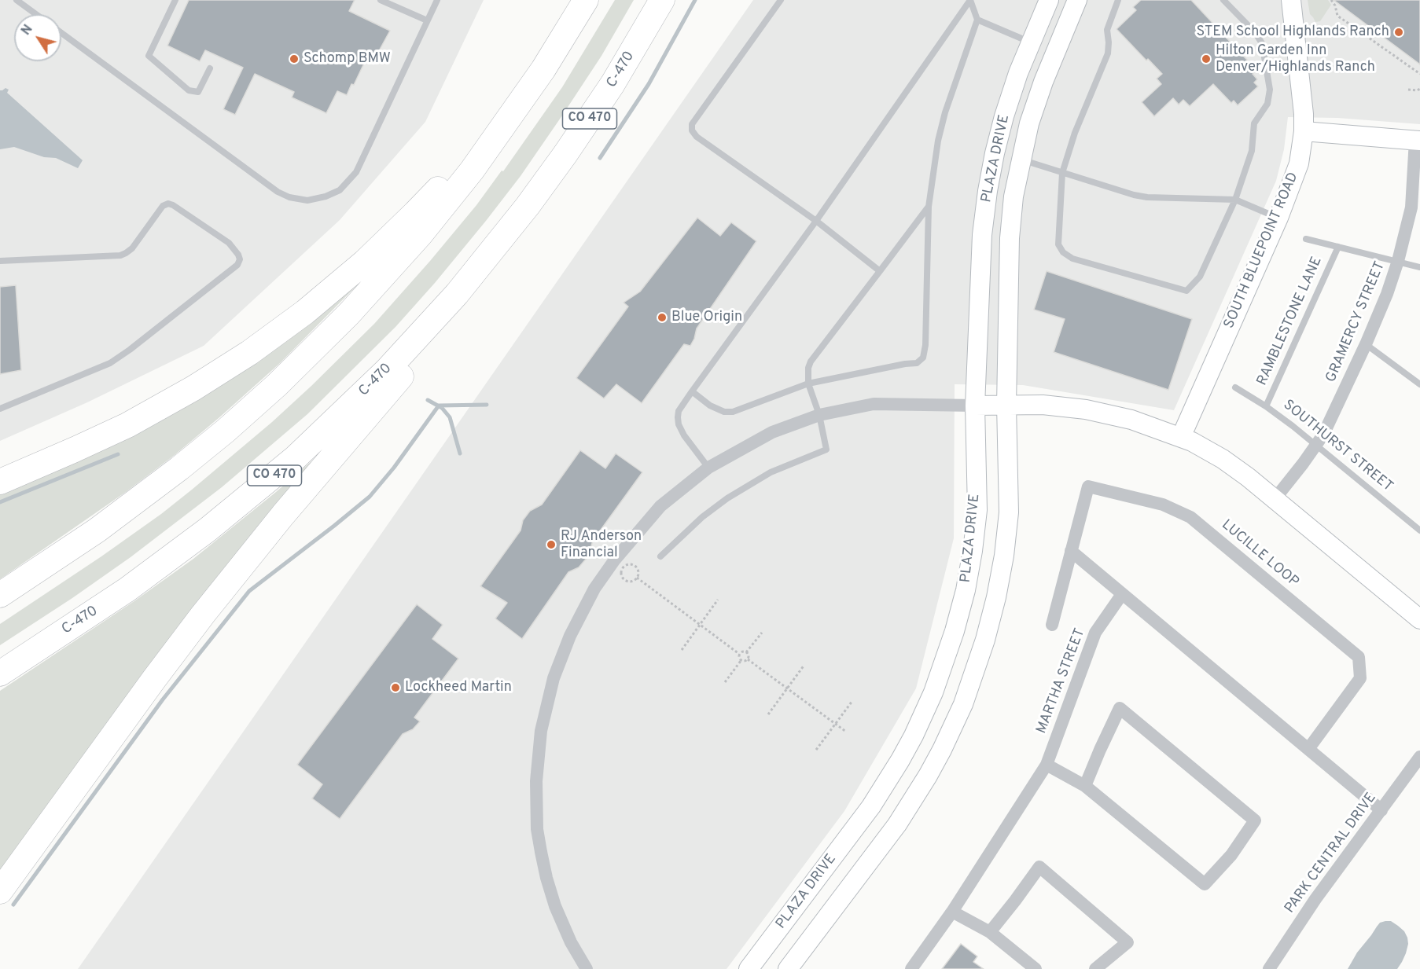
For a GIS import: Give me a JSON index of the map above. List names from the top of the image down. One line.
{"streets":{"highway":["C-470","CO 470"],"street":["PLAZA DRIVE","SOUTH BLUEPOINT ROAD","GRAMERCY STREET","LUCILLE LOOP","MARTHA STREET","PARK CENTRAL DRIVE"],"lane":["RAMBLESTONE LANE","SOUTHURST STREET"]},"crossings":[["RAMBLESTONE LANE","SOUTHURST STREET"],["GRAMERCY STREET","SOUTHURST STREET"]],"places":["STEM School Highlands Ranch","Schomp BMW","Hilton Garden Inn Denver/Highlands Ranch","Blue Origin","RJ Anderson Financial","Lockheed Martin"],"north":"top left"}
